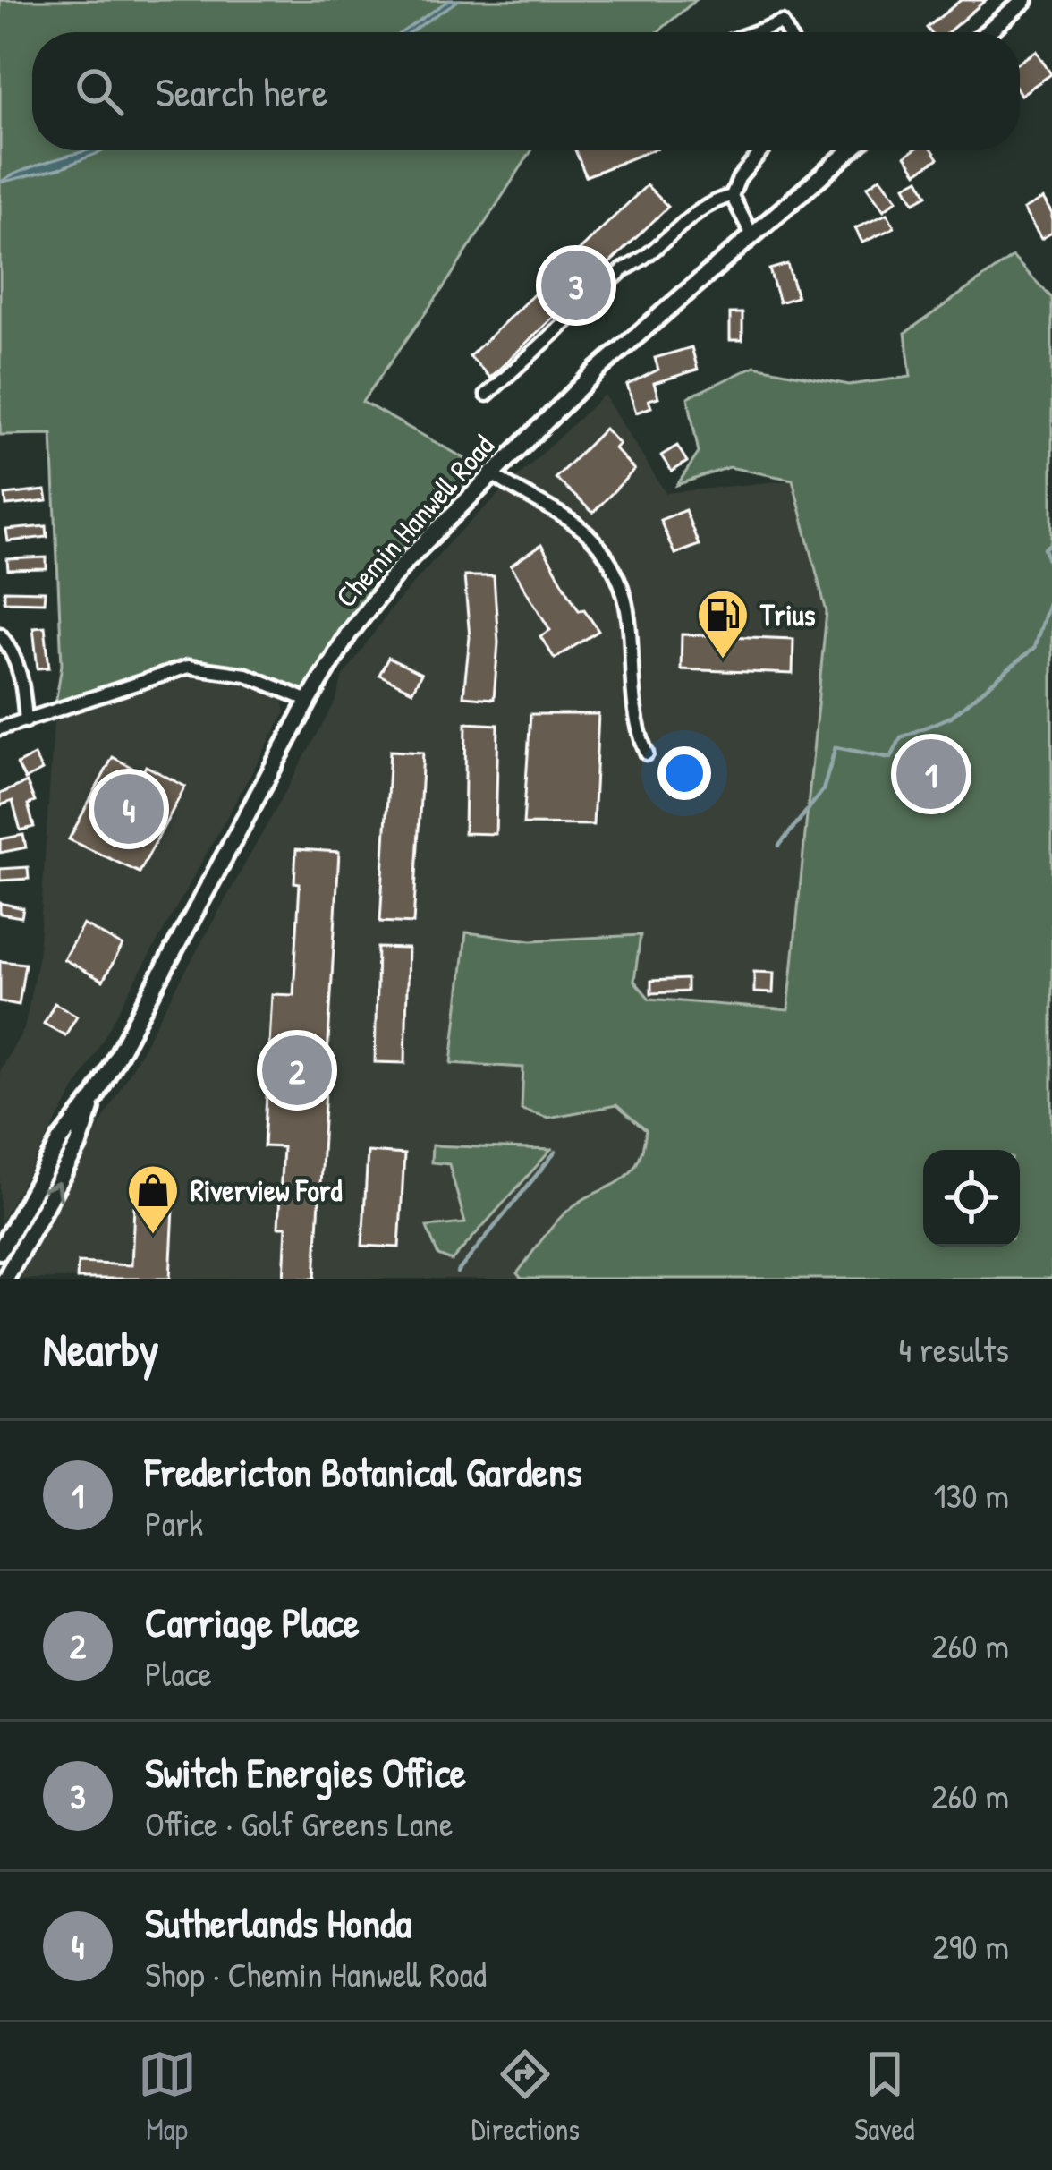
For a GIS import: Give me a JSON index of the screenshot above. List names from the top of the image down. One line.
{"streets":{"main road":["Chemin Hanwell Road"]},"places":{"fuel station":["Trius"],"shop":["Riverview Ford"]},"page":{"search":"Search here","pins":["3","1","4","2"],"heading":["Nearby","4 results"],"list":[{"mark":"1","name":"Fredericton Botanical Gardens","note":"Park","value":"130 m"},{"mark":"2","name":"Carriage Place","note":"Place","value":"260 m"},{"mark":"3","name":"Switch Energies Office","note":"Office · Golf Greens Lane","value":"260 m"},{"mark":"4","name":"Sutherlands Honda","note":"Shop · Chemin Hanwell Road","value":"290 m"}],"nav":["Map","Directions","Saved"]}}
